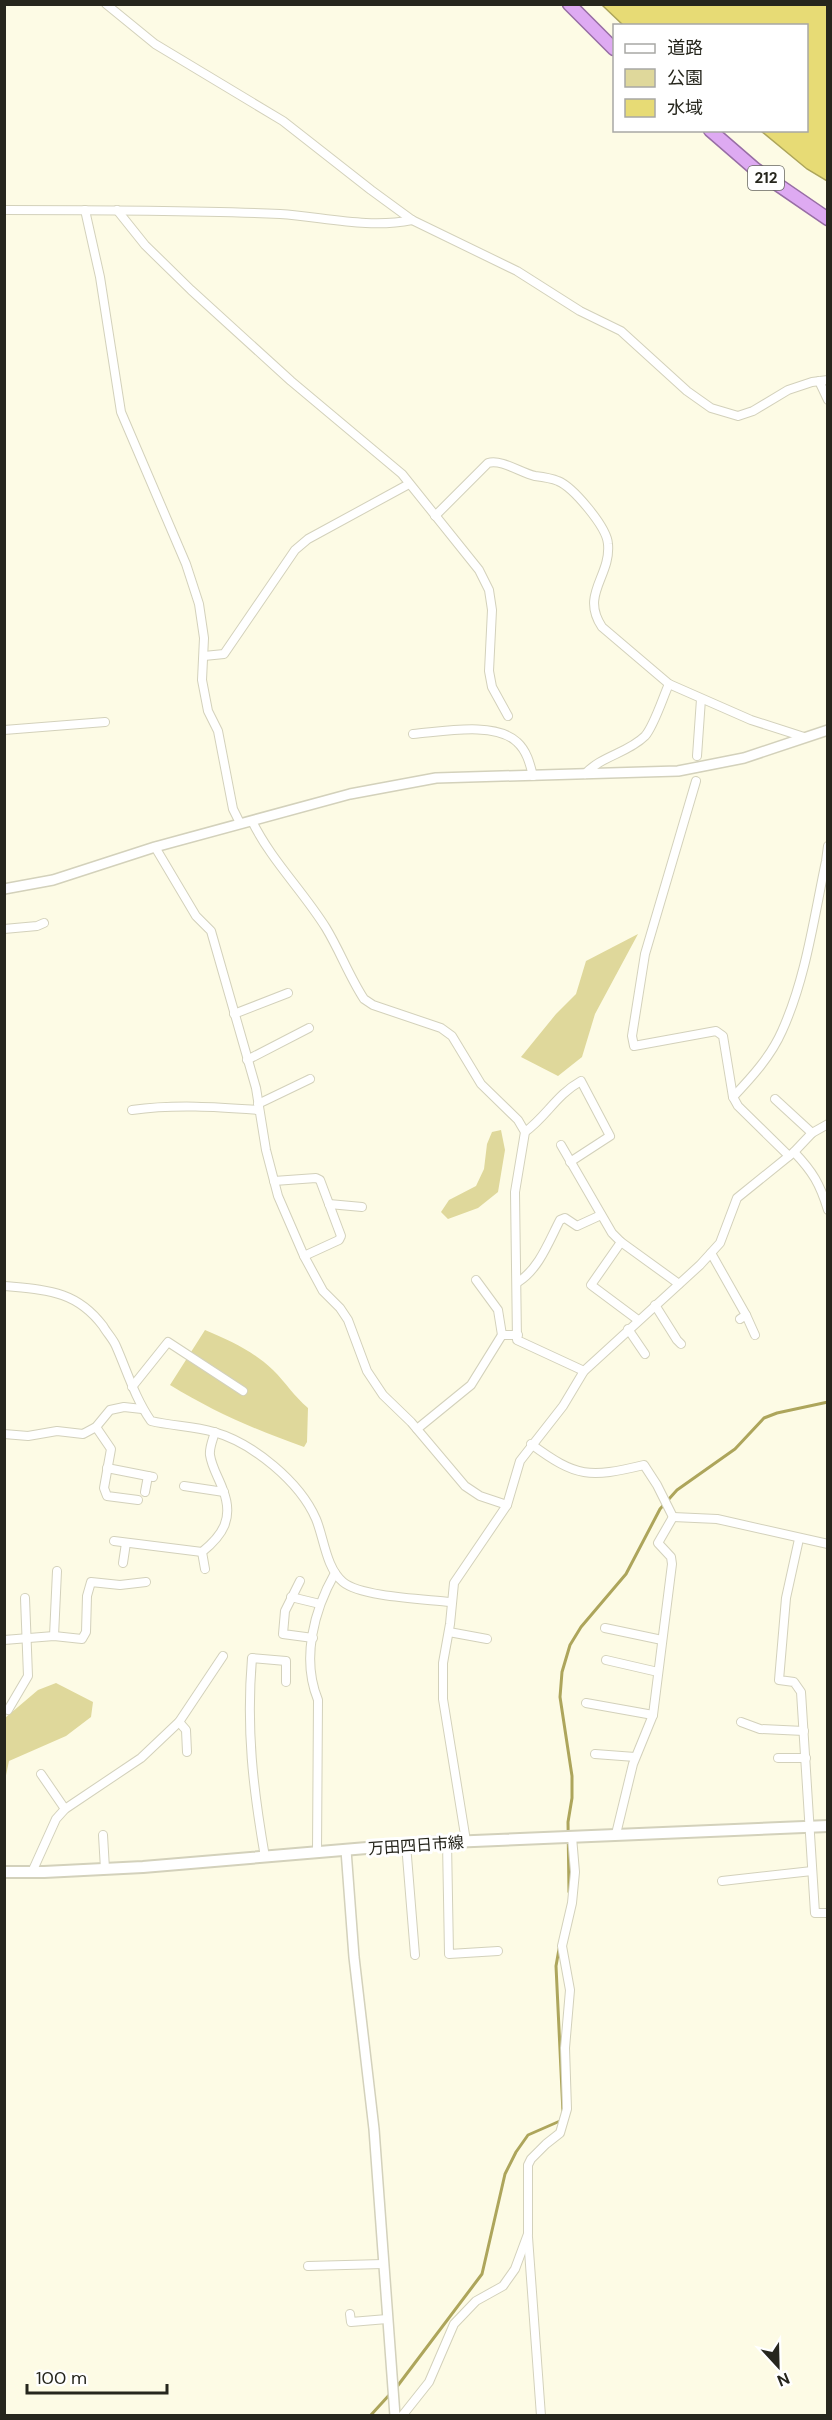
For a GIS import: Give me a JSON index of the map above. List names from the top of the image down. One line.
{"streets":{"highway":["212"],"main road":["万田四日市線"]},"legend":["道路","公園","水域"],"scale_bar":"100 m","north":"bottom"}
